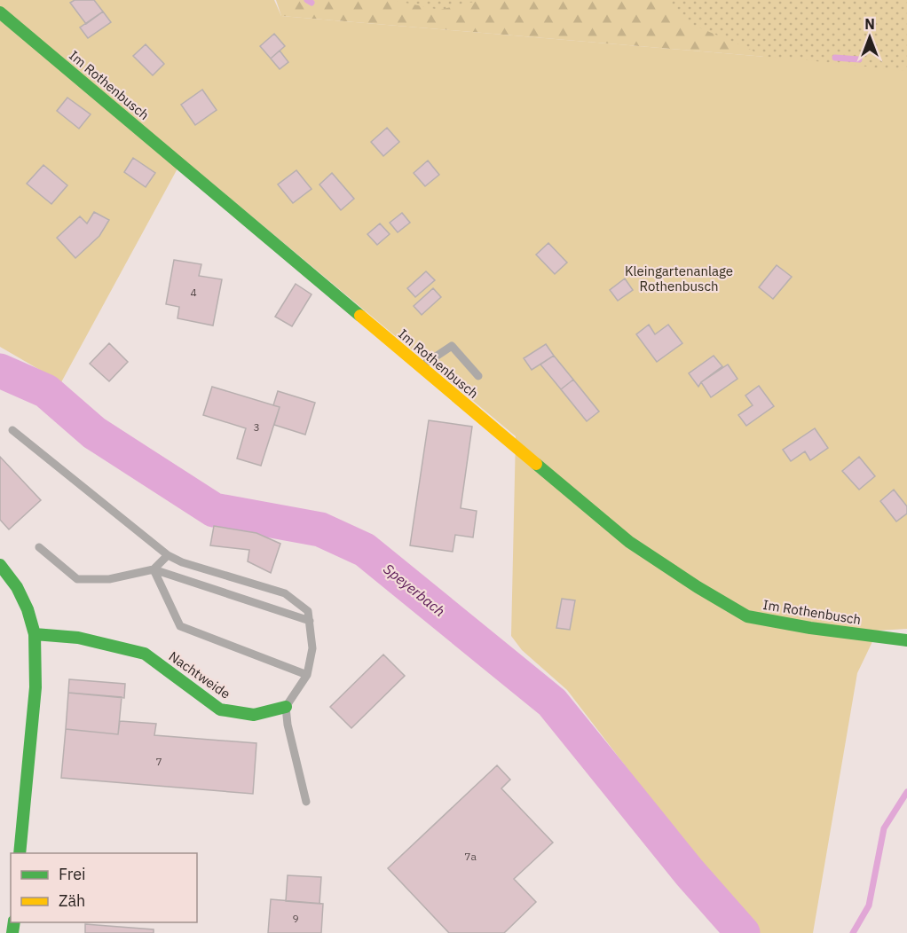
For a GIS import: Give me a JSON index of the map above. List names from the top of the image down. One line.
{"streets":{"street":["Im Rothenbusch","Nachtweide"]},"water":["Speyerbach"],"parks":["Kleingartenanlage Rothenbusch"],"house_numbers":["4","3","7","7a","9"],"legend":["Frei","Zäh"],"north":"top"}
